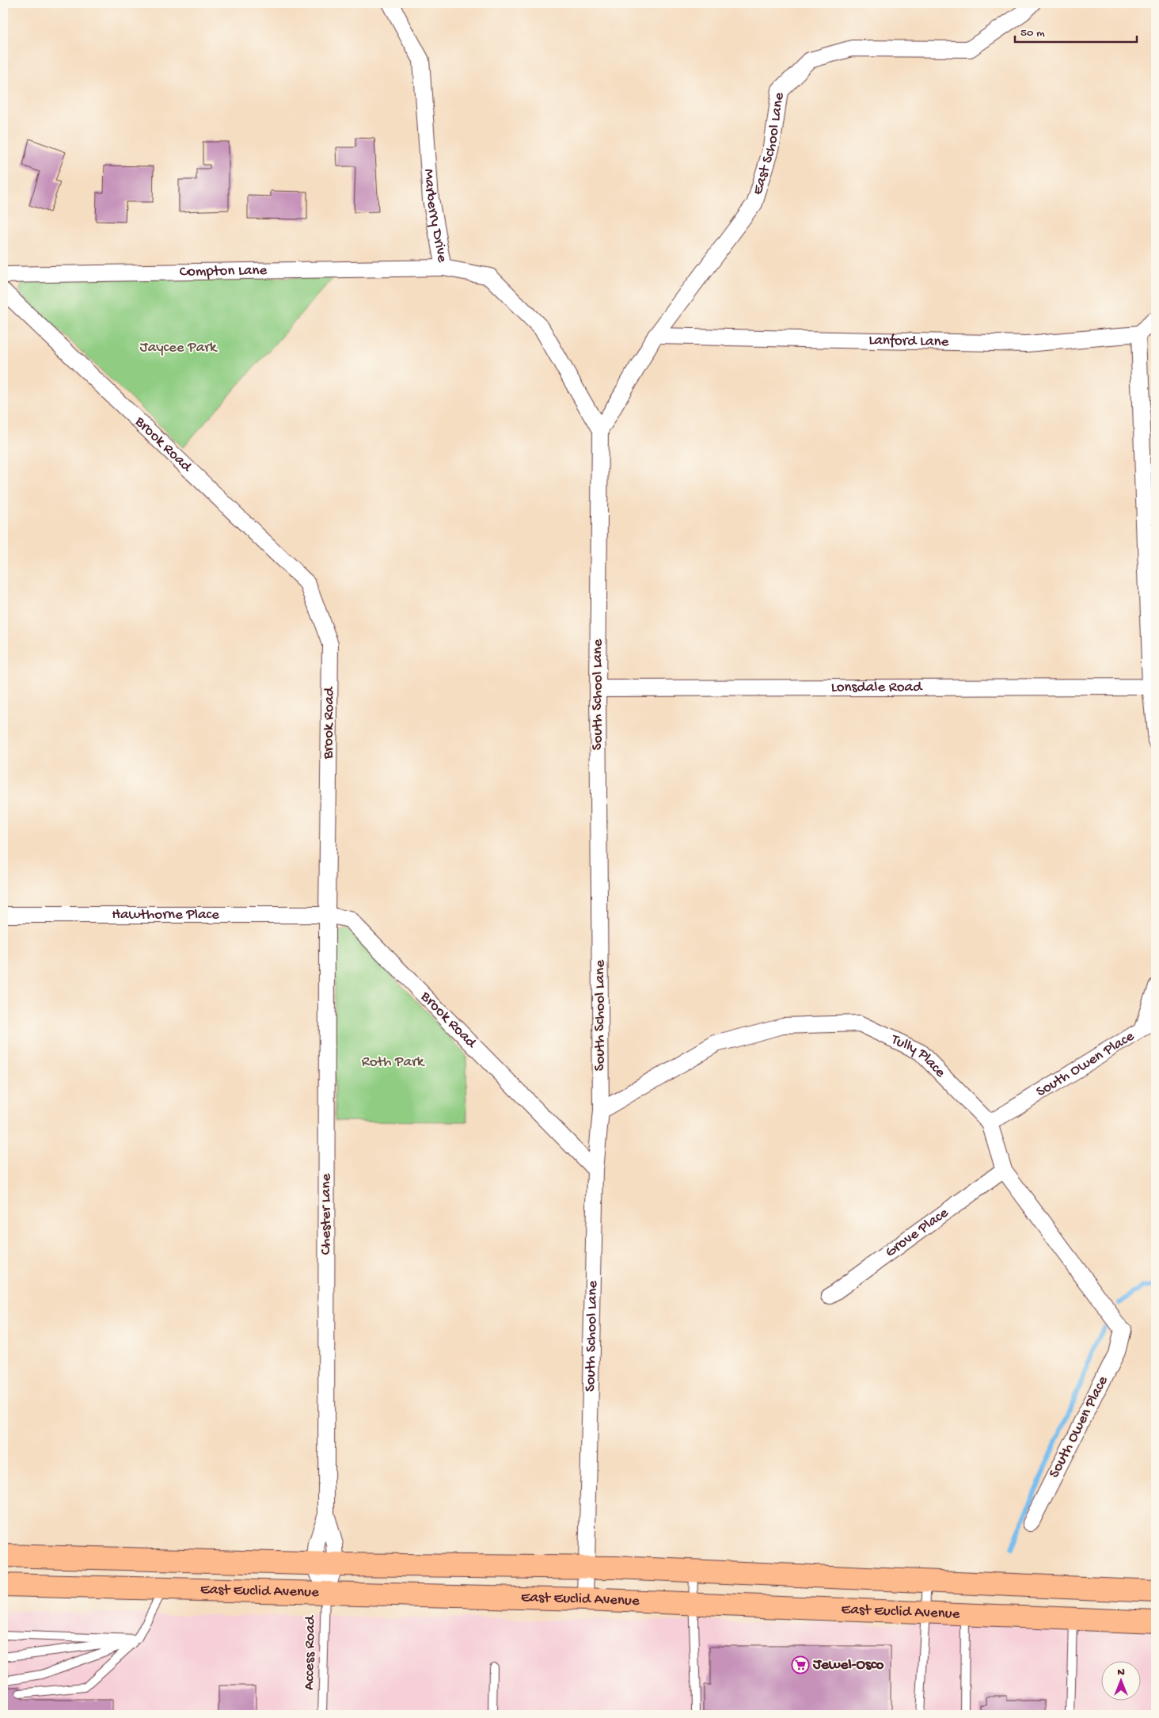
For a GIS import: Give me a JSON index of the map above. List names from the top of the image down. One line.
{"streets":{"main road":["East Euclid Avenue"],"street":["East School Lane","Marberry Drive","Compton Lane","Lanford Lane","Brook Road","Lonsdale Road","South School Lane","Hawthorne Place","Tully Place","South Owen Place","Chester Lane","Grove Place"],"lane":["Access Road"]},"crossings":[["East School Lane","Marberry Drive"],["East School Lane","Lanford Lane"],["East School Lane","South School Lane"],["Marberry Drive","Compton Lane"],["Marberry Drive","South School Lane"],["Brook Road","South School Lane"],["Brook Road","Hawthorne Place"],["Brook Road","Chester Lane"],["Lonsdale Road","South School Lane"],["South School Lane","Tully Place"],["South School Lane","East Euclid Avenue"],["Hawthorne Place","Chester Lane"],["Tully Place","South Owen Place"],["Tully Place","Grove Place"],["Chester Lane","East Euclid Avenue"],["Chester Lane","Access Road"],["East Euclid Avenue","Access Road"]],"parks":["Jaycee Park","Roth Park"],"places":{"supermarket":["Jewel-Osco"]},"scale_bar":"50 m","north":"top"}
